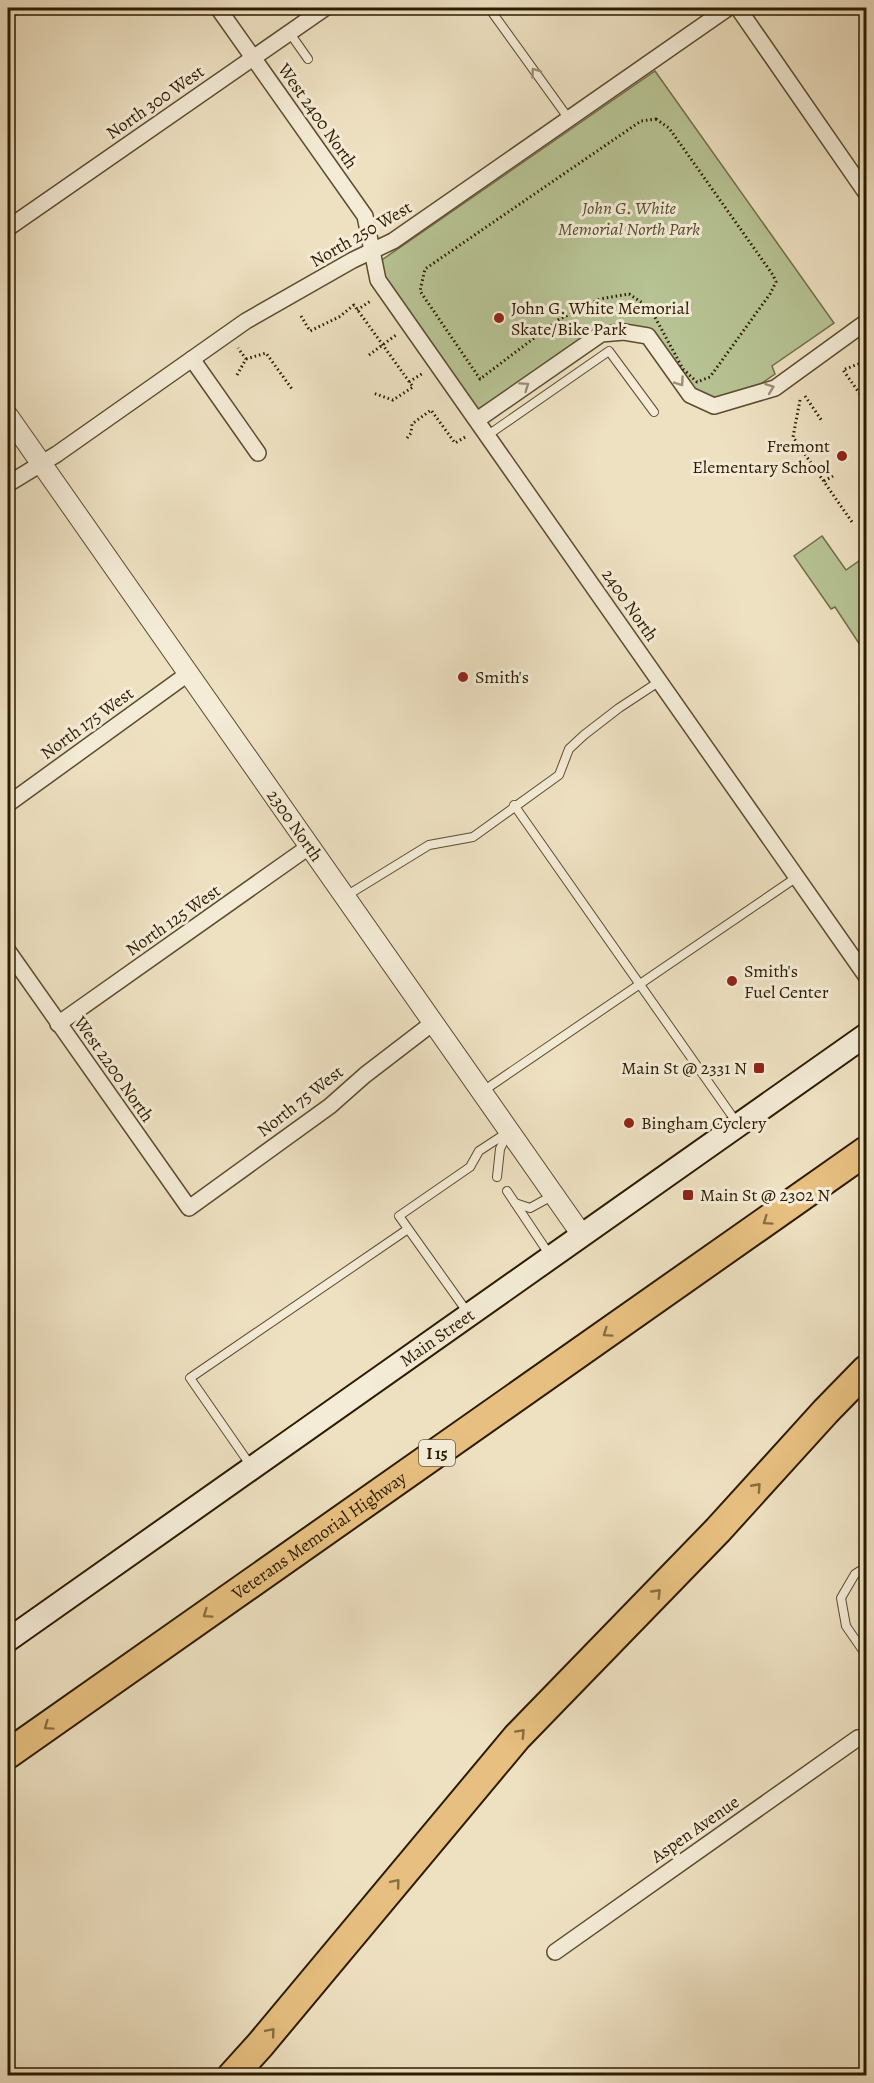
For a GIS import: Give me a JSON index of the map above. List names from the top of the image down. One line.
{"streets":{"highway":["I 15","Veterans Memorial Highway"],"main road":["Main Street"],"street":["North 300 West","West 2400 North","North 250 West","2400 North","North 175 West","2300 North","North 125 West","West 2200 North","North 75 West","Aspen Avenue"]},"crossings":[["North 300 West","West 2400 North"],["West 2400 North","North 250 West"],["West 2400 North","2400 North"],["North 250 West","2400 North"],["North 250 West","2300 North"],["North 175 West","2300 North"],["2300 North","North 125 West"],["2300 North","North 75 West"],["2300 North","Main Street"],["North 125 West","West 2200 North"],["West 2200 North","North 75 West"]],"parks":["John G. White Memorial North Park"],"places":{"other":["John G. White Memorial Skate/Bike Park","Fremont Elementary School","Smith's","Smith's Fuel Center","Bingham Cyclery"],"transit":["Main St @ 2331 N","Main St @ 2302 N"]}}
